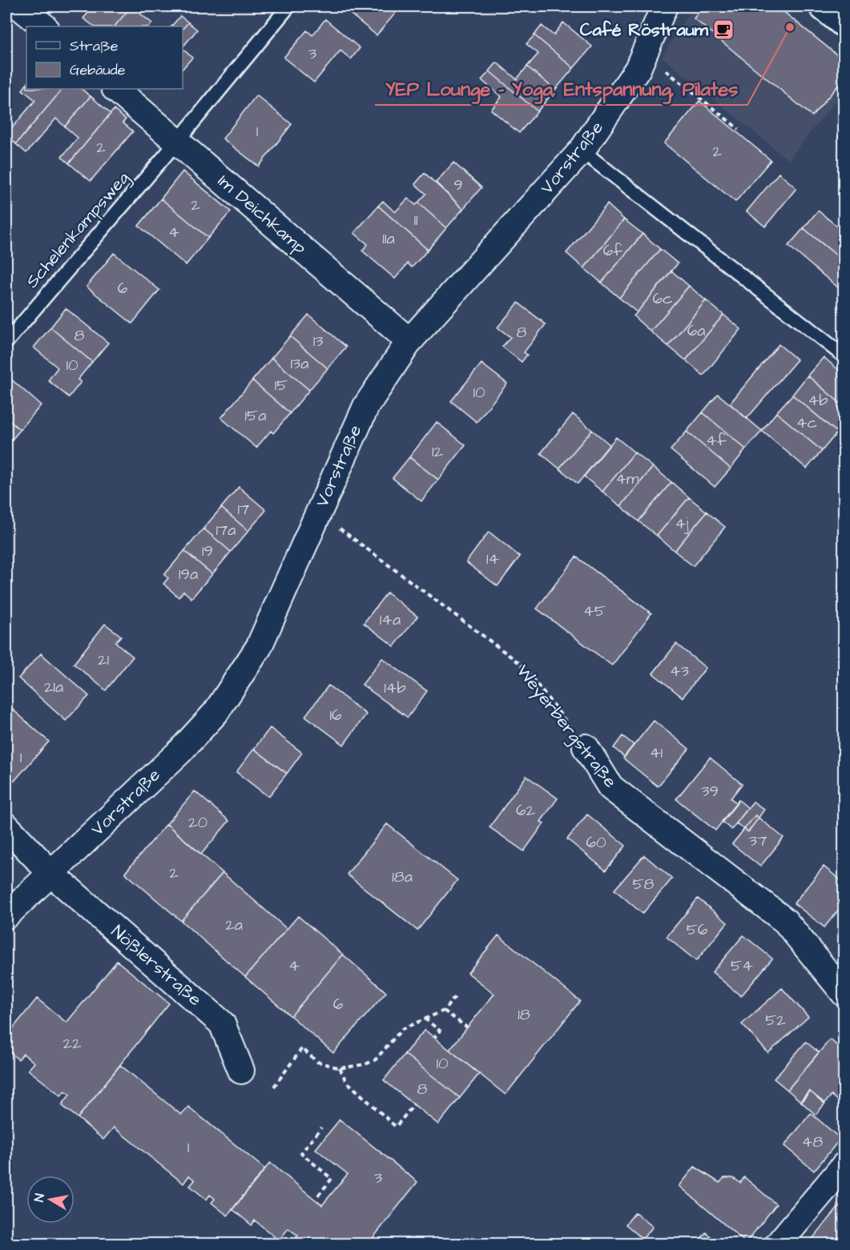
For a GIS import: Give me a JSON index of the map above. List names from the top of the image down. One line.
{"streets":{"street":["Vorstraße","Im Deichkamp","Weyerbergstraße","Nößlerstraße"],"lane":["Schelenkampsweg"]},"crossings":[["Vorstraße","Im Deichkamp"],["Vorstraße","Weyerbergstraße"],["Vorstraße","Nößlerstraße"],["Im Deichkamp","Schelenkampsweg"]],"places":{"other":["YEP Lounge - Yoga, Entspannung, Pilates"],"cafe":["Café Röstraum"]},"house_numbers":["3","1","2","2","9","2","11","4","11a","6f","6","6c","6a","8","8","13","13a","10","15","10","4b","15a","4c","4f","12","4m","17","4j","17a","19","14","19a","45","14a","21","43","21a","14b","16","41","1","39","62","20","37","60","2","18a","58","2a","56","4","54","6","18","52","22","10","8","48","1","3"],"legend":["Straße","Gebäude"],"north":"left"}
